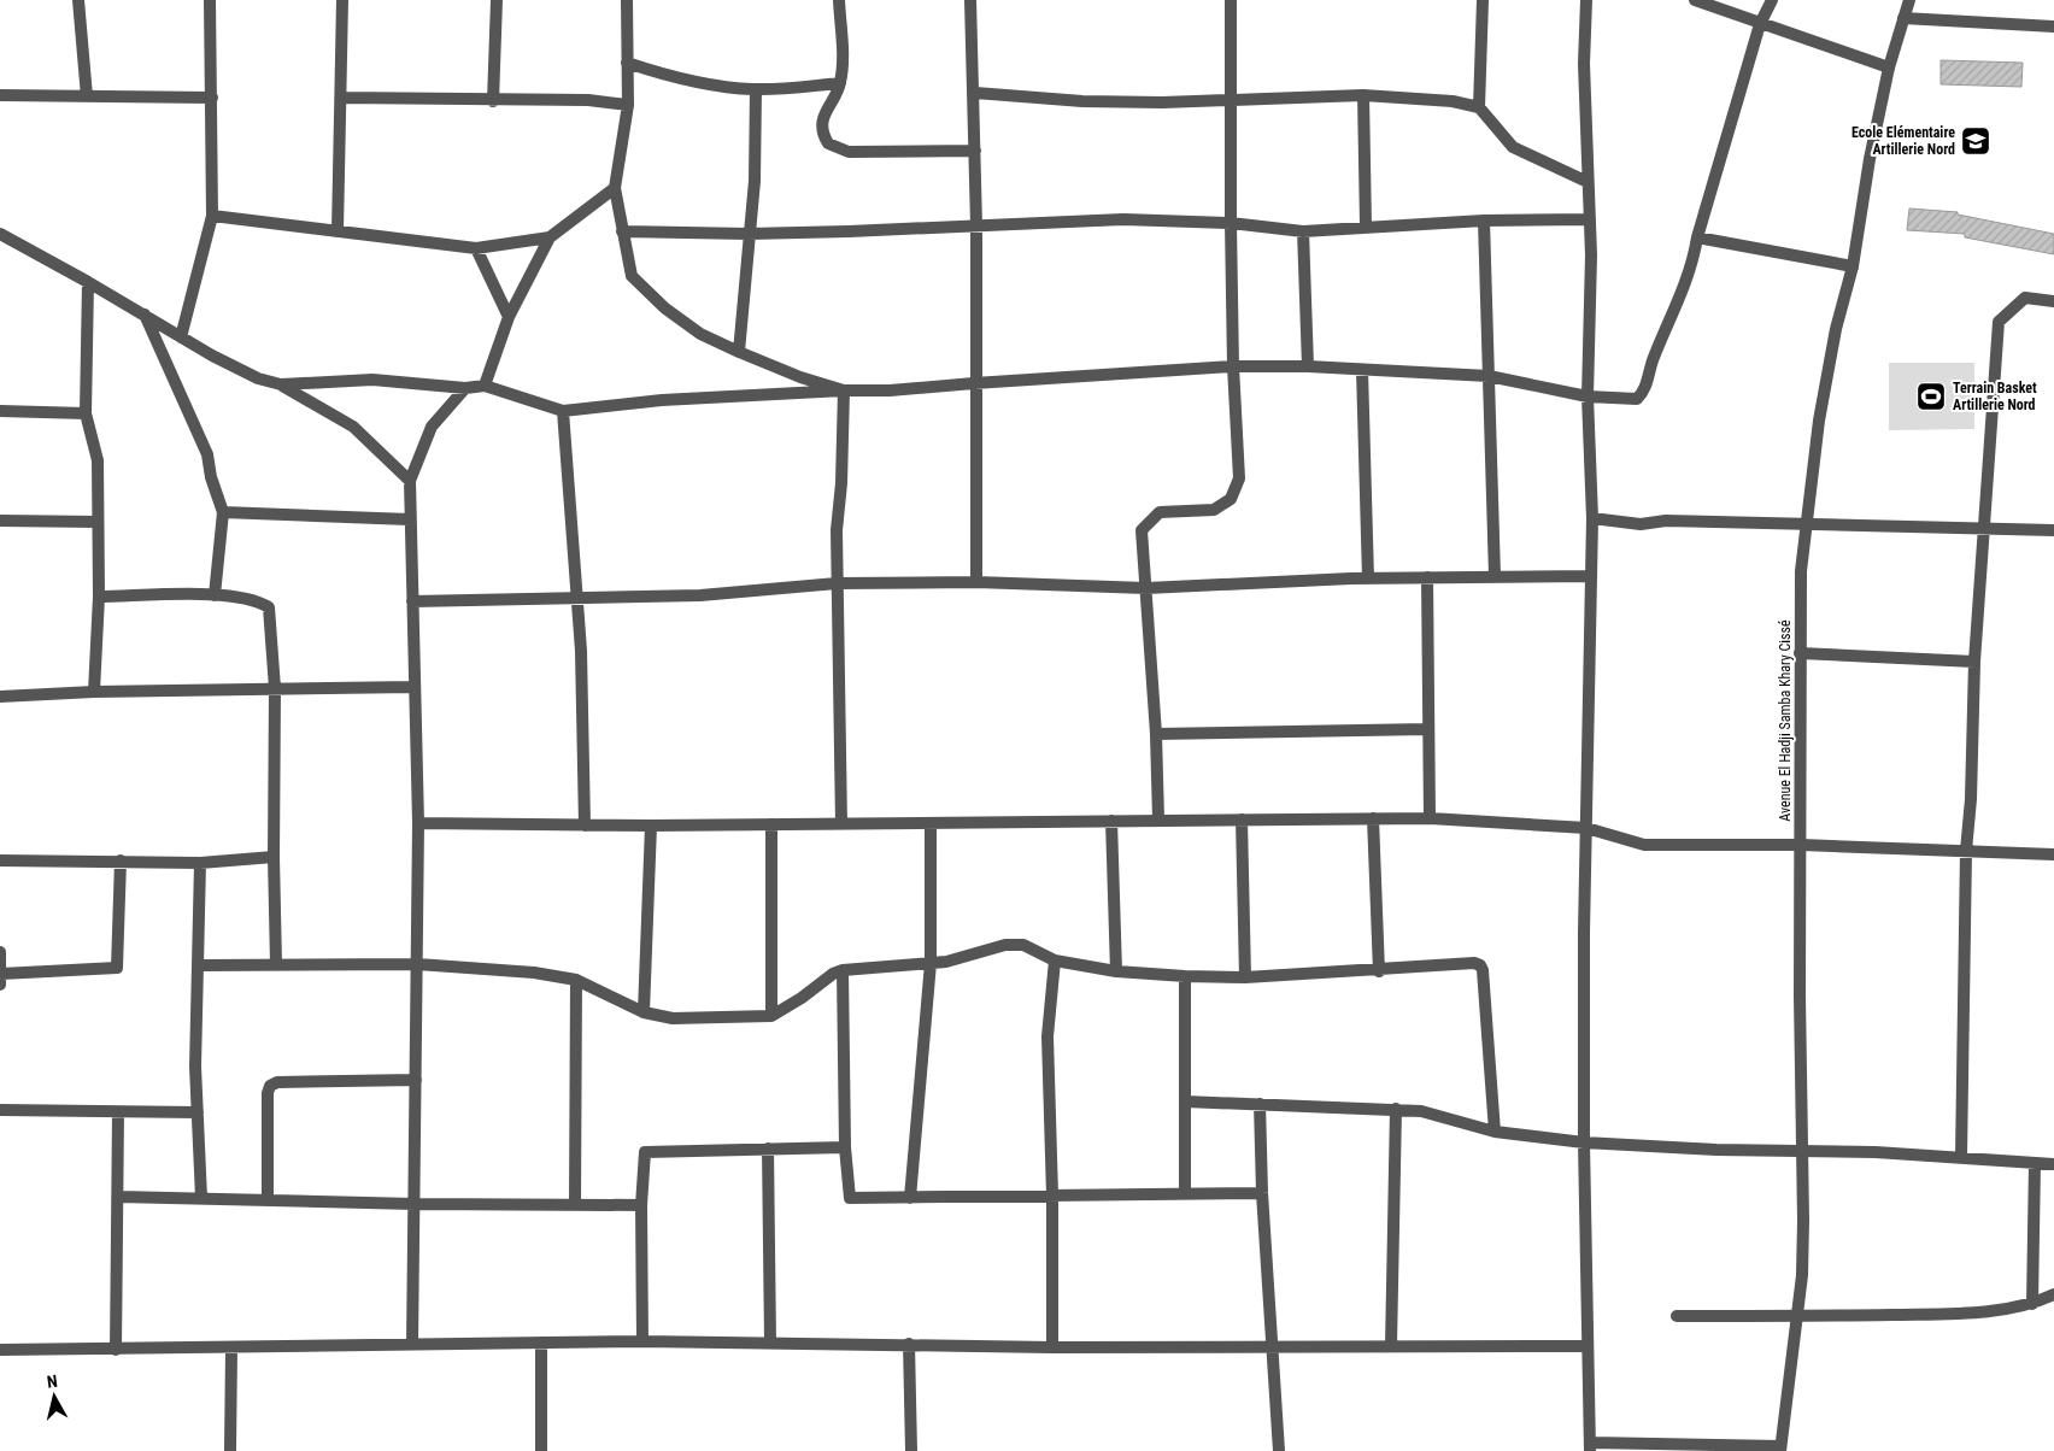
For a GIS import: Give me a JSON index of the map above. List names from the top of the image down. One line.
{"streets":{"street":["Avenue El Hadji Samba Khary Cissé"]},"places":{"school or university":["Ecole Elémentaire Artillerie Nord"],"sports":["Terrain Basket Artillerie Nord"]},"north":"top"}
